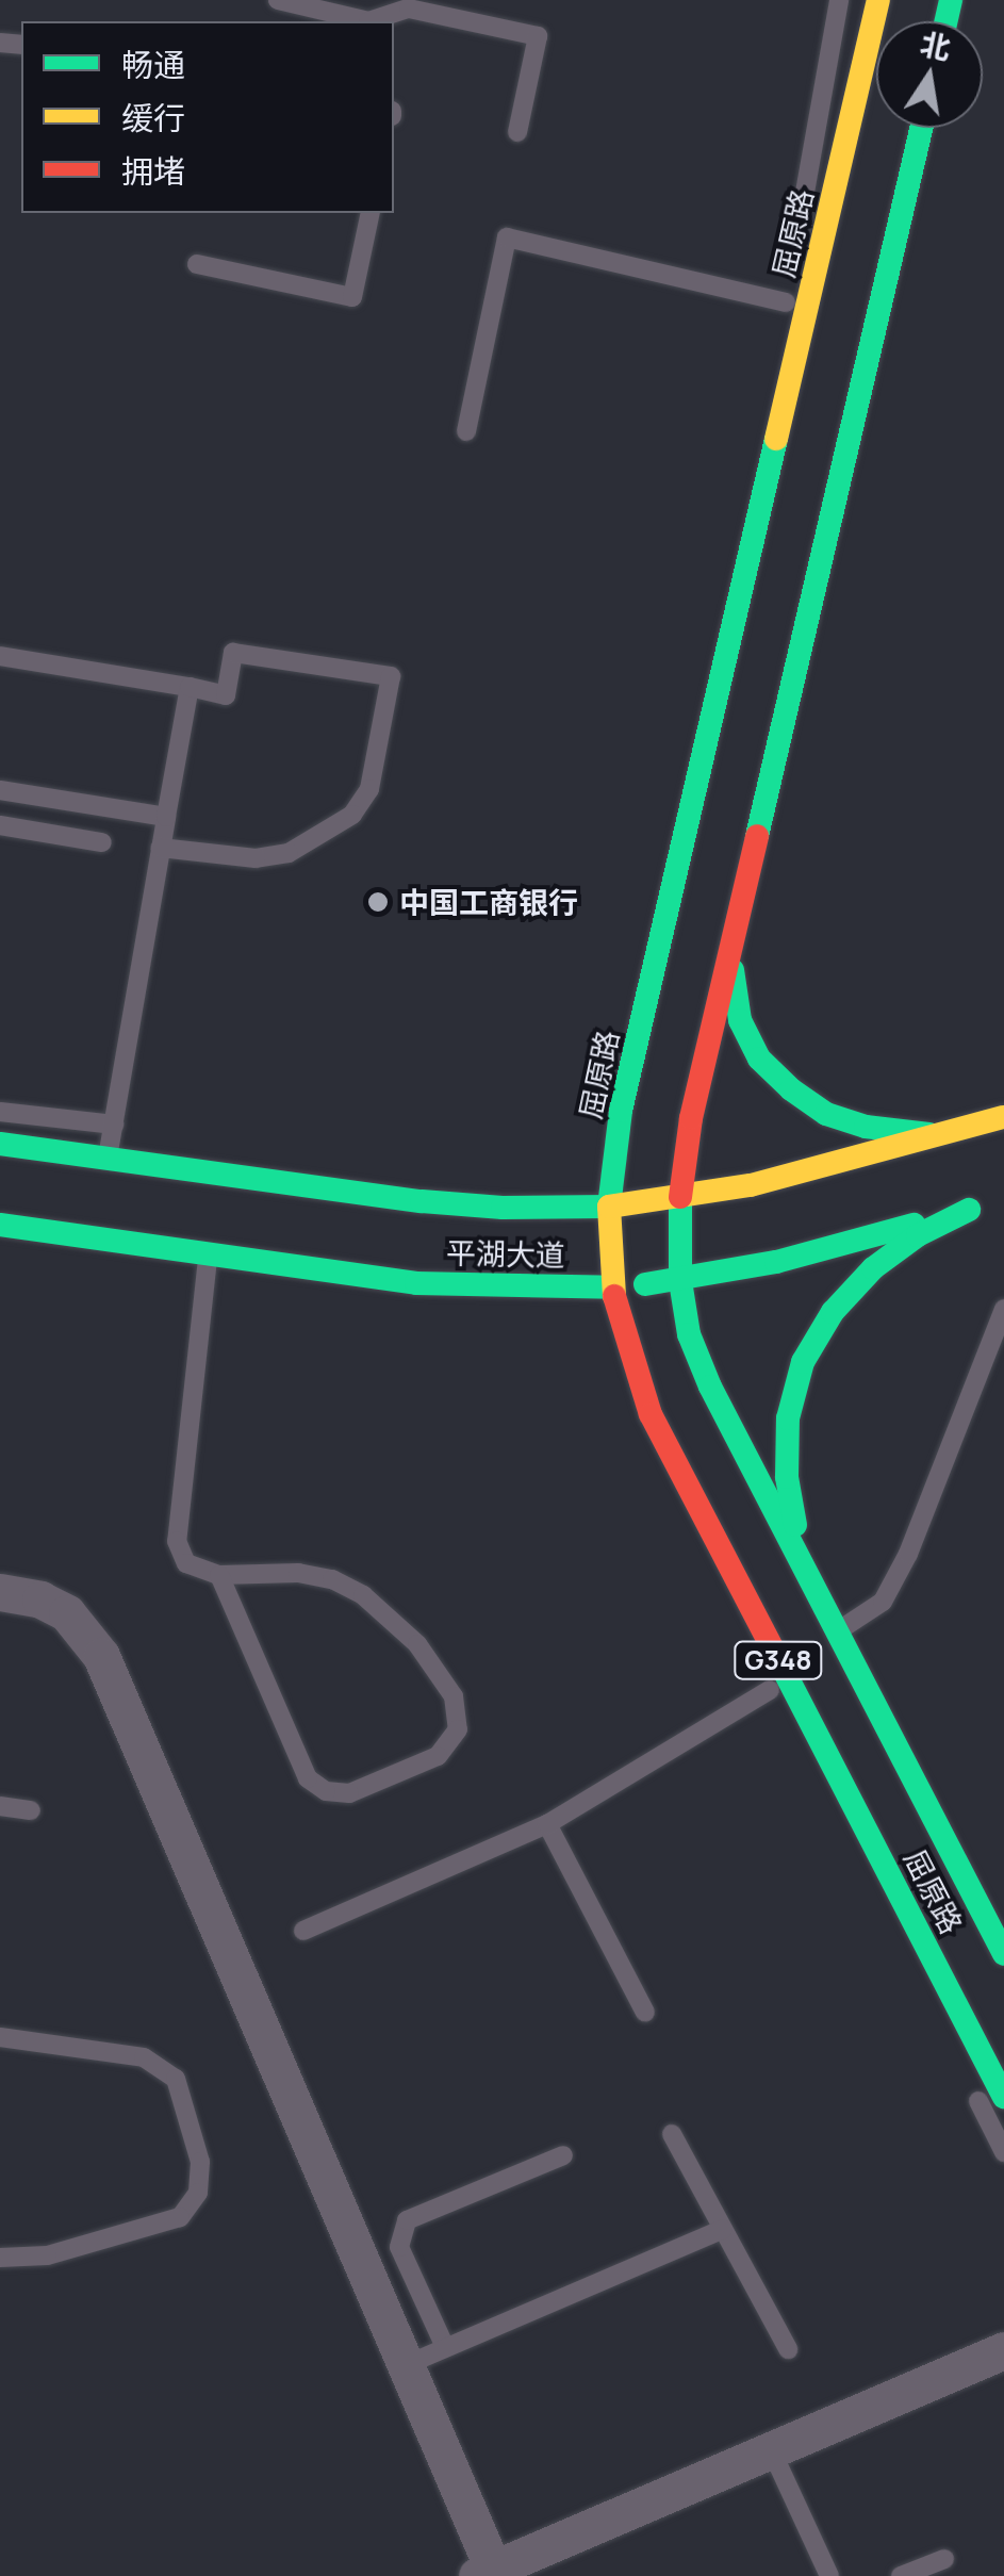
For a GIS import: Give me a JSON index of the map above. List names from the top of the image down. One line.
{"streets":{"main road":["屈原路","平湖大道","G348"]},"crossings":[["屈原路","平湖大道"]],"places":["中国工商银行"],"legend":["畅通","缓行","拥堵"],"north":"top"}
